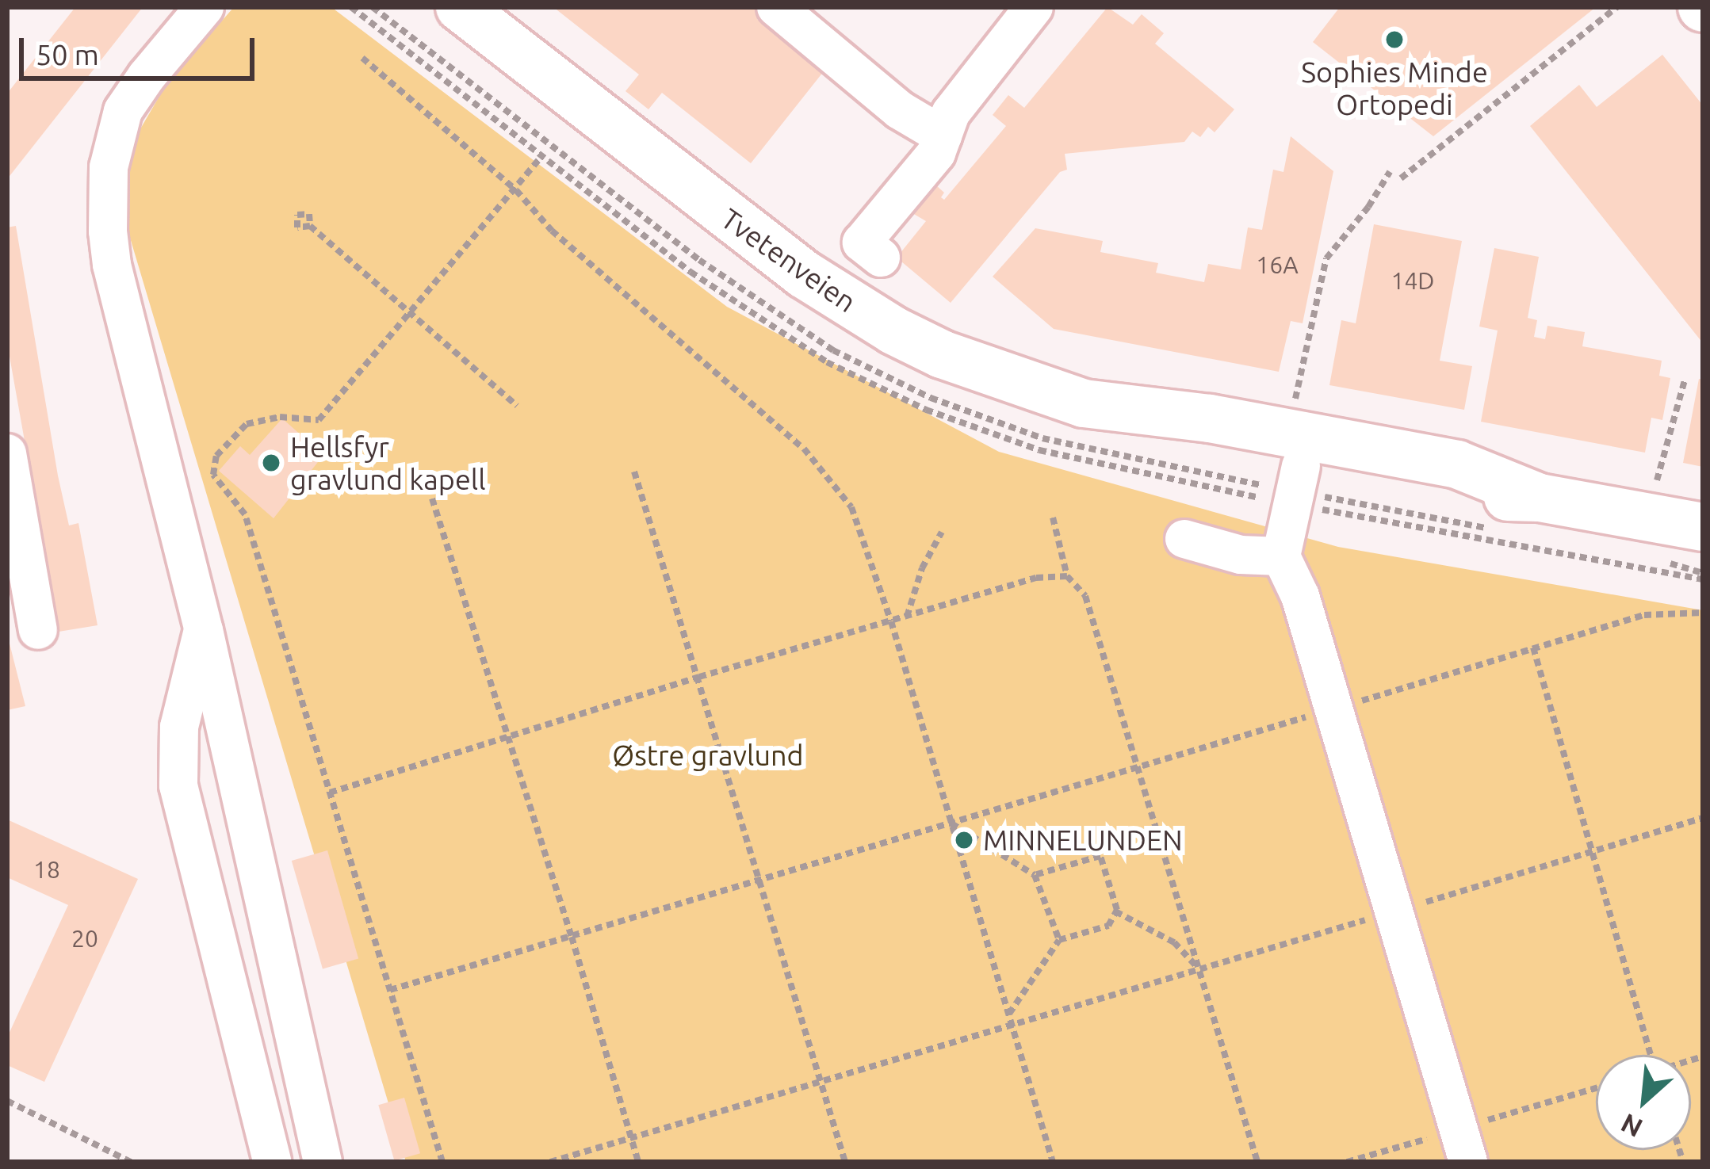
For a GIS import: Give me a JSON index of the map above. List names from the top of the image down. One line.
{"streets":{"main road":["Tvetenveien"]},"parks":["Østre gravlund"],"places":["Sophies Minde Ortopedi","Hellsfyr gravlund kapell","MINNELUNDEN"],"house_numbers":["16A","14D","18","20"],"scale_bar":"50 m","north":"bottom left"}
